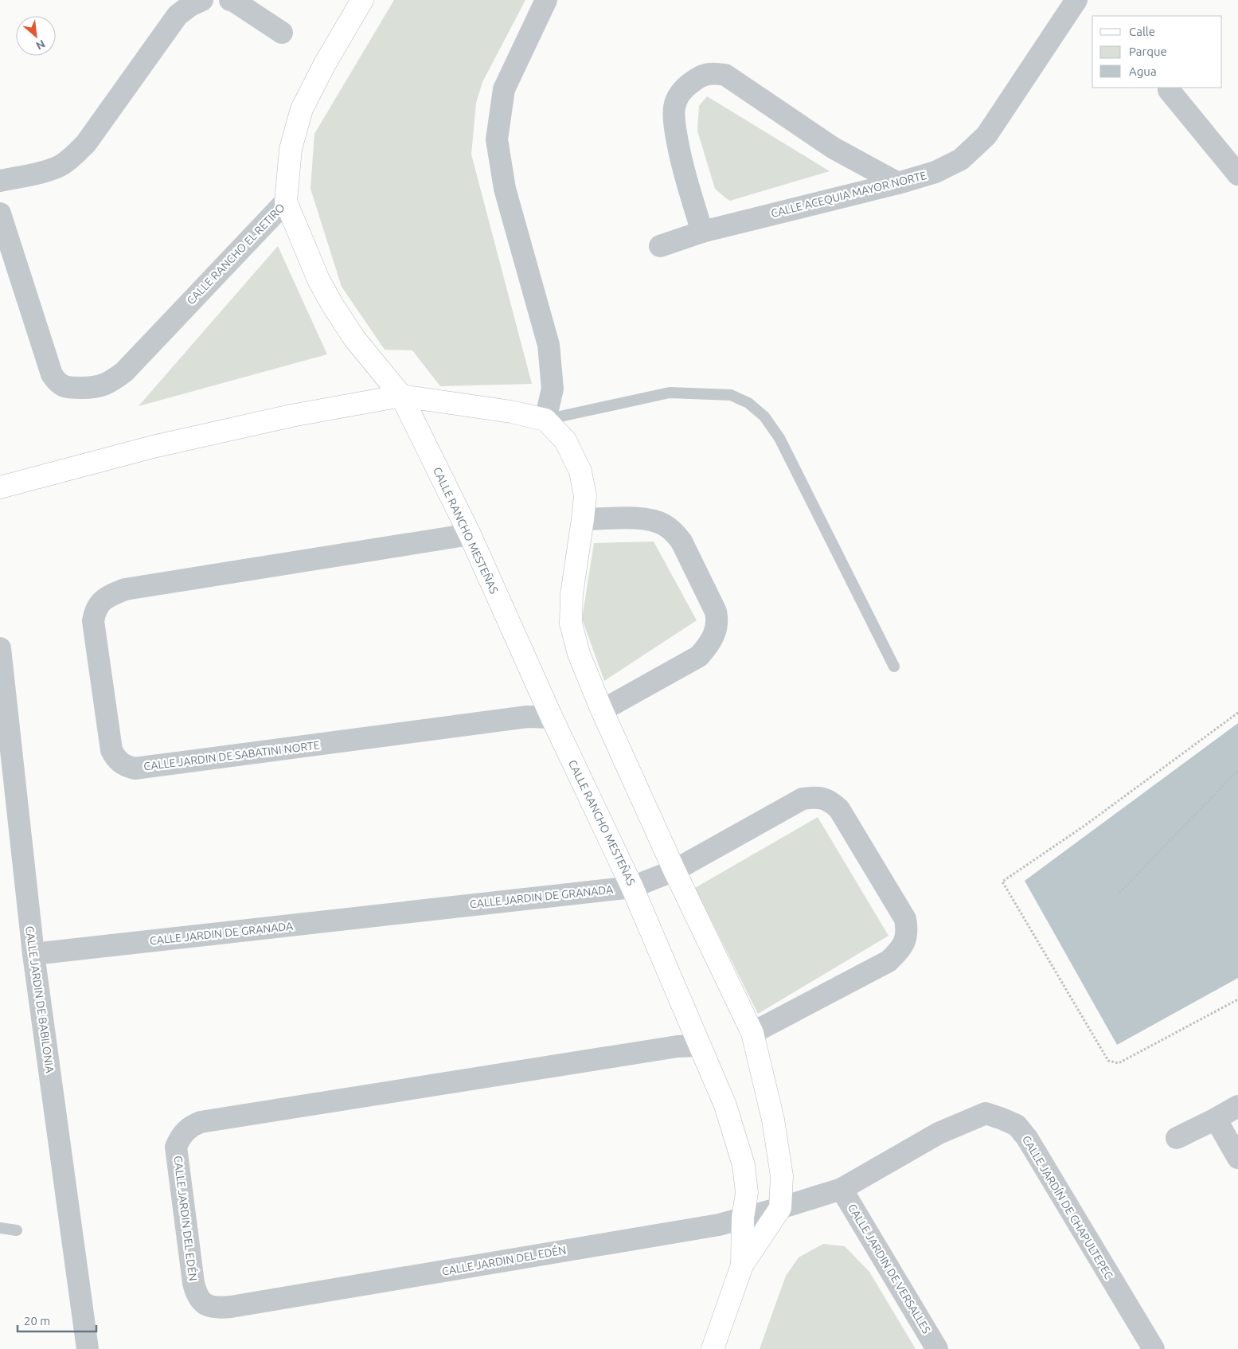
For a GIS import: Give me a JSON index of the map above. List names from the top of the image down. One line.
{"streets":{"street":["CALLE ACEQUIA MAYOR NORTE","CALLE RANCHO EL RETIRO","CALLE RANCHO MESTEÑAS","CALLE JARDIN DE SABATINI NORTE","CALLE JARDIN DE GRANADA","CALLE JARDIN DE BABILONIA","CALLE JARDÍN DE CHAPULTEPEC","CALLE JARDIN DEL EDÉN","CALLE JARDIN DE VERSALLES"]},"crossings":[["CALLE RANCHO EL RETIRO","CALLE RANCHO MESTEÑAS"],["CALLE RANCHO MESTEÑAS","CALLE JARDIN DE SABATINI NORTE"],["CALLE RANCHO MESTEÑAS","CALLE JARDIN DE GRANADA"],["CALLE RANCHO MESTEÑAS","CALLE JARDÍN DE CHAPULTEPEC"],["CALLE RANCHO MESTEÑAS","CALLE JARDIN DEL EDÉN"],["CALLE JARDIN DE GRANADA","CALLE JARDIN DE BABILONIA"],["CALLE JARDÍN DE CHAPULTEPEC","CALLE JARDIN DEL EDÉN"],["CALLE JARDÍN DE CHAPULTEPEC","CALLE JARDIN DE VERSALLES"]],"legend":["Calle","Parque","Agua"],"scale_bar":"20 m","north":"bottom right"}
